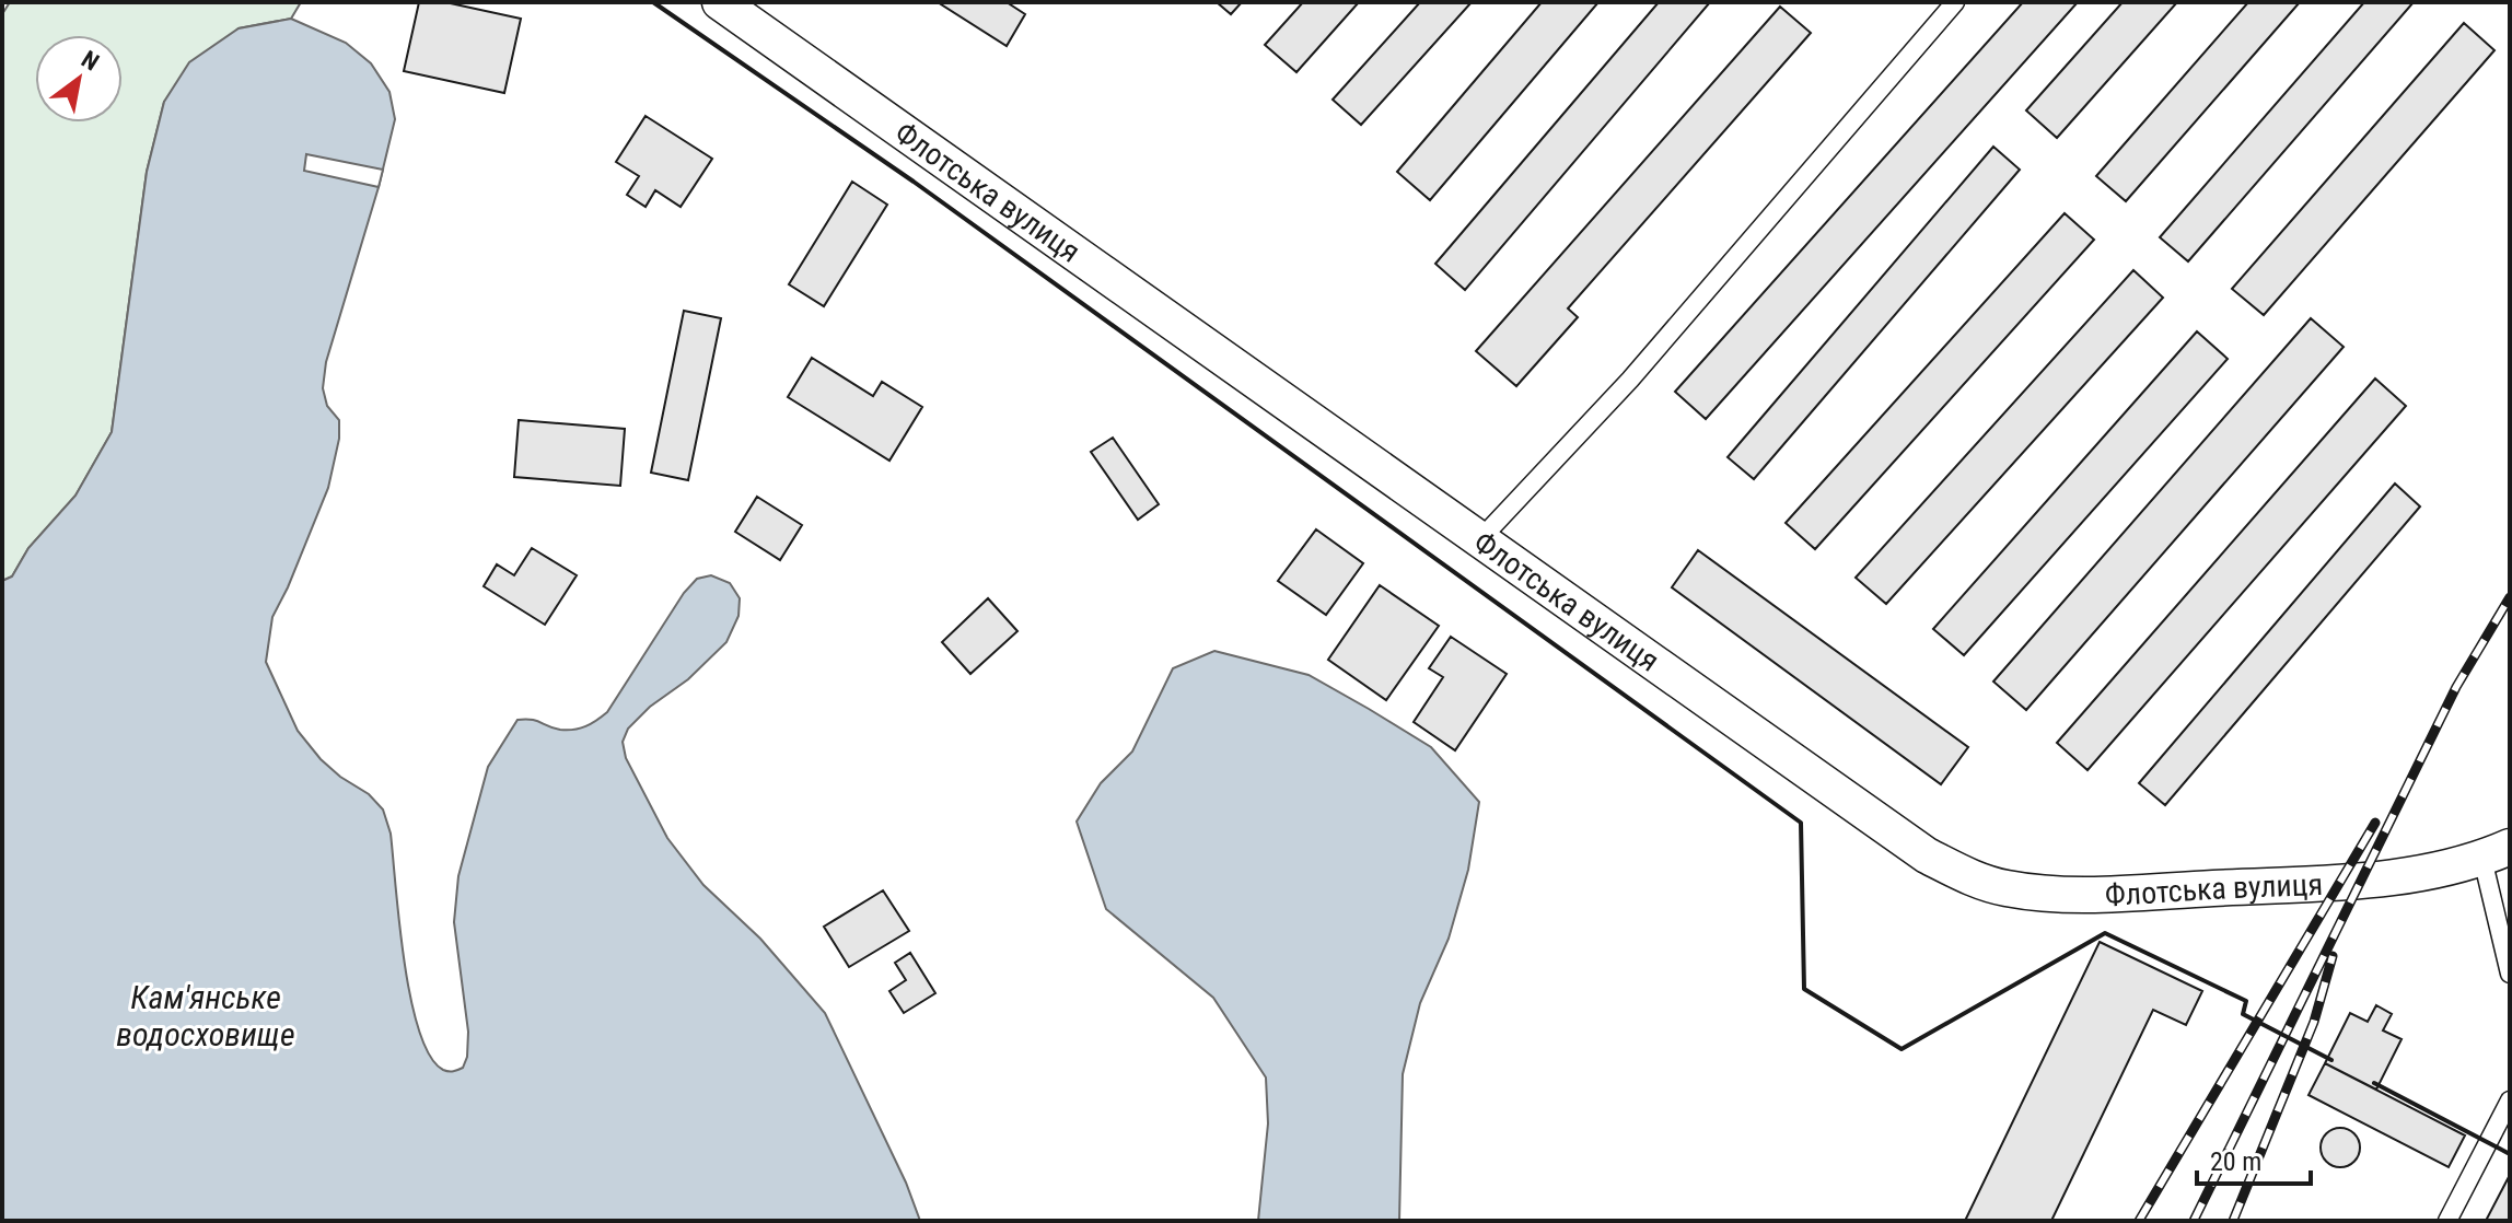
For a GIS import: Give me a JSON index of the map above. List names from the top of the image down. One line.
{"streets":{"street":["Флотська вулиця"]},"water":["Кам'янське водосховище"],"scale_bar":"20 m","north":"top right"}
